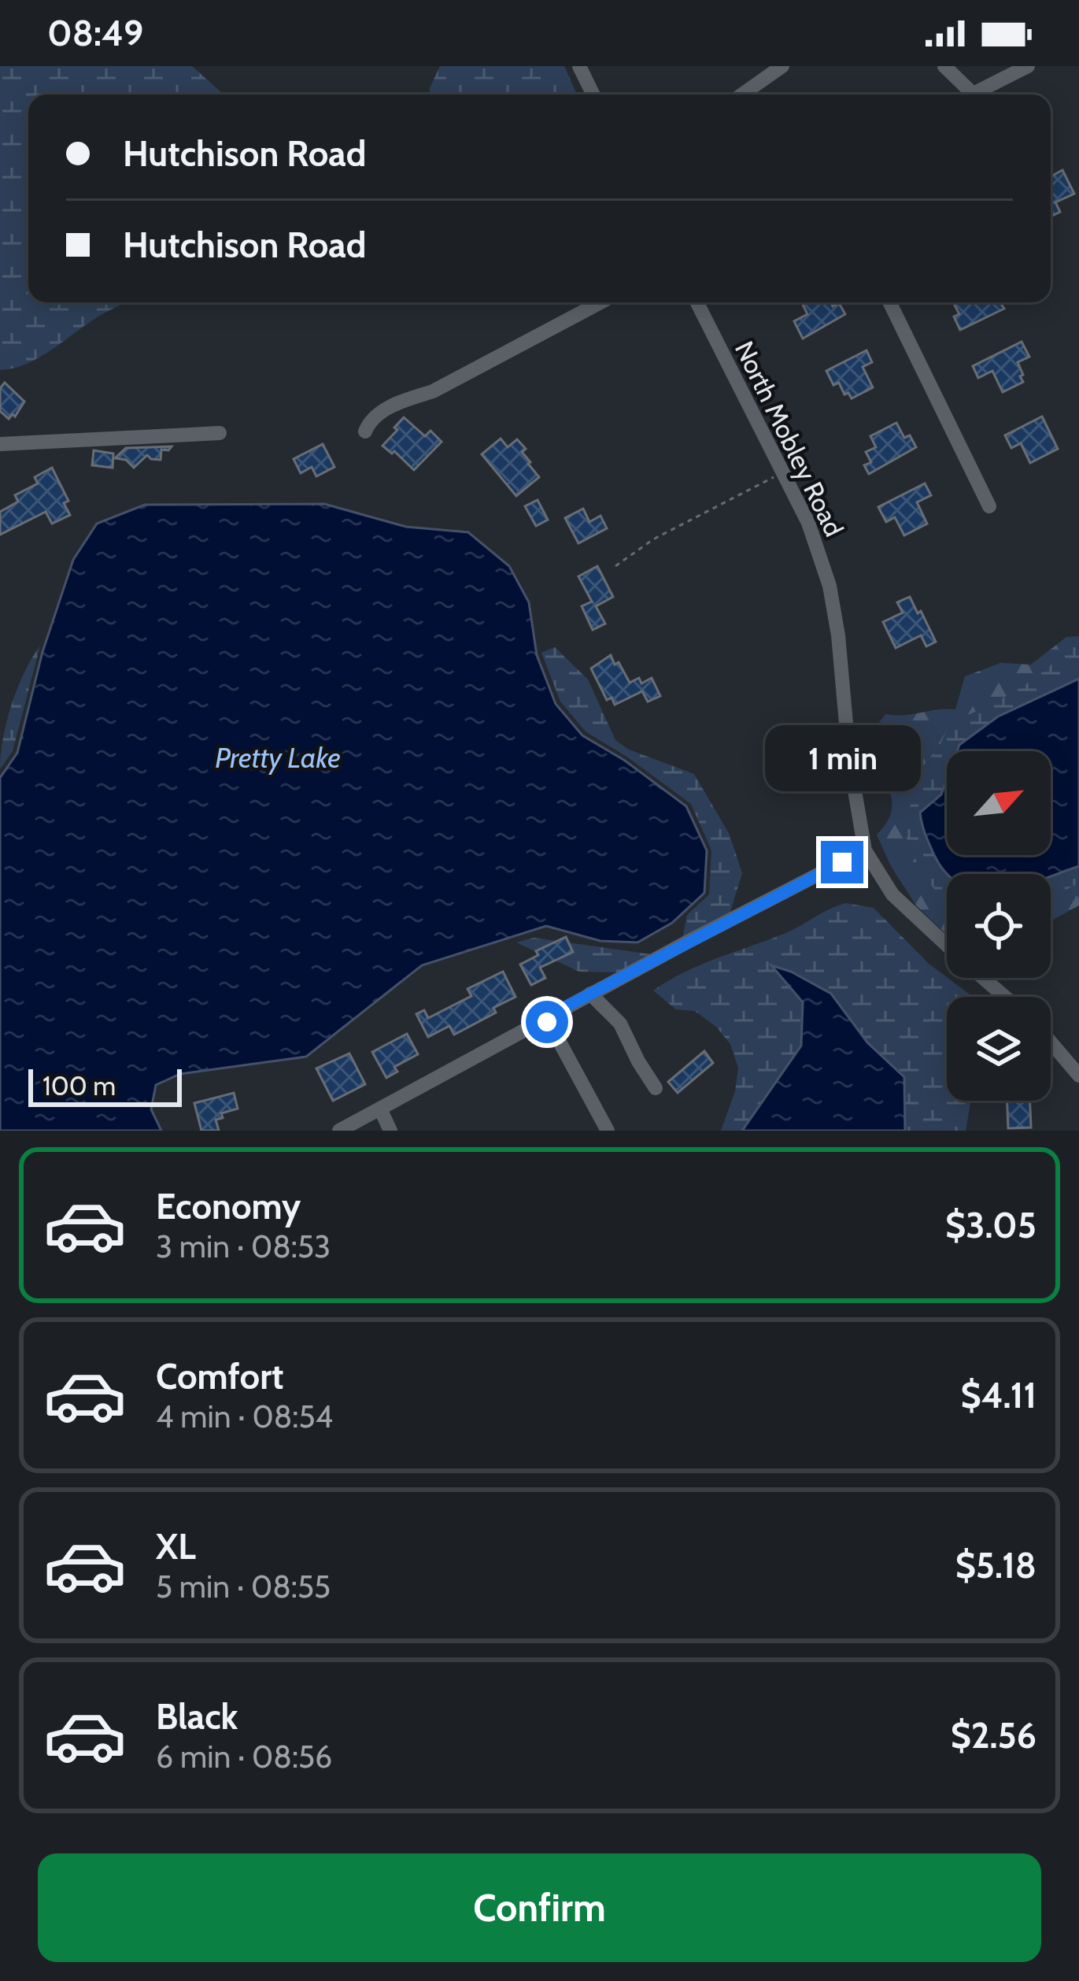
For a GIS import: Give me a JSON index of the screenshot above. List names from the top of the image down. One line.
{"streets":{"street":["North Mobley Road"]},"water":["Pretty Lake"],"scale_bar":"100 m","north":"top right","page":{"status":"08:49","banner":["Hutchison Road","Hutchison Road"],"bubble":"1 min","scale":"100 m","list":[{"name":"Economy","note":"3 min · 08:53","value":"$3.05"},{"name":"Comfort","note":"4 min · 08:54","value":"$4.11"},{"name":"XL","note":"5 min · 08:55","value":"$5.18"},{"name":"Black","note":"6 min · 08:56","value":"$2.56"}],"buttons":"Confirm"}}
